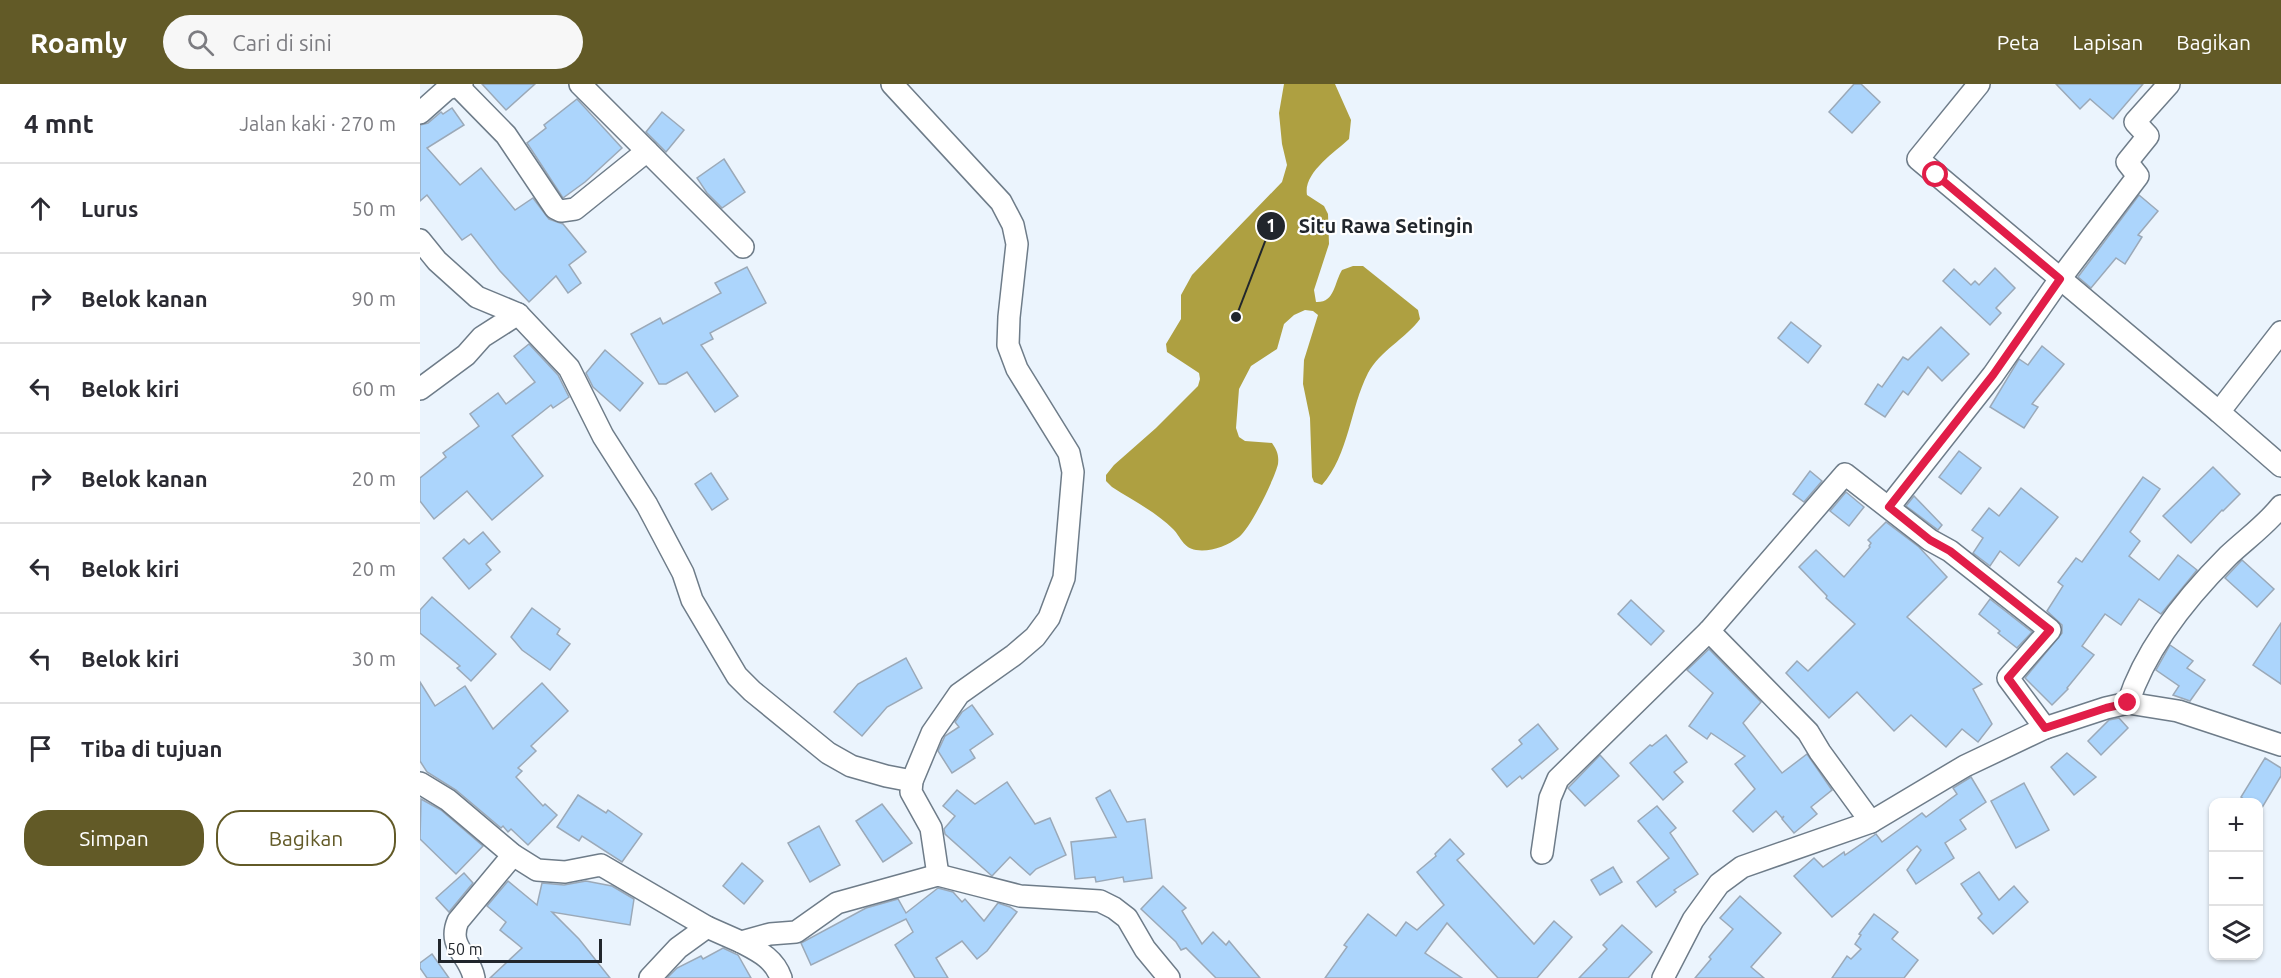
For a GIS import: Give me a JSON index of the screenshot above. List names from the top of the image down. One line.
{"places":["Situ Rawa Setingin"],"scale_bar":"50 m","page":{"header":"Roamly","search":"Cari di sini","nav":["Peta","Lapisan","Bagikan"],"heading":["4 mnt","Jalan kaki · 270 m"],"list":[["Lurus","50 m"],["Belok kanan","90 m"],["Belok kiri","60 m"],["Belok kanan","20 m"],["Belok kiri","20 m"],["Belok kiri","30 m"],"Tiba di tujuan"],"buttons":["Simpan","Bagikan"],"map_buttons":["+","−"],"scale":"50 m"}}
